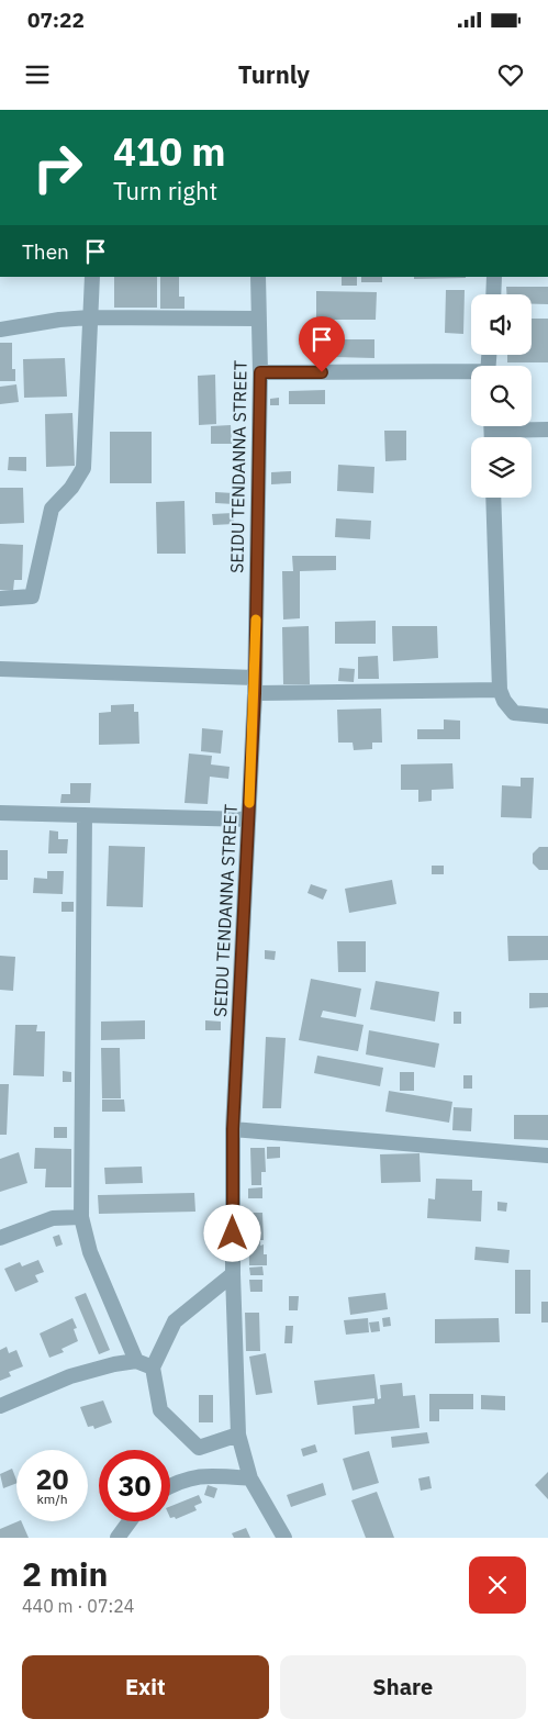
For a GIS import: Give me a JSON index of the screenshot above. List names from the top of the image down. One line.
{"streets":{"street":["SEIDU TENDANNA STREET"]},"page":{"status":"07:22","header":"Turnly","turn":["410 m","Turn right"],"then":"Then","speed":"20 km/h","limit":"30","heading":["2 min","440 m · 07:24"],"buttons":["Exit","Share"]}}
